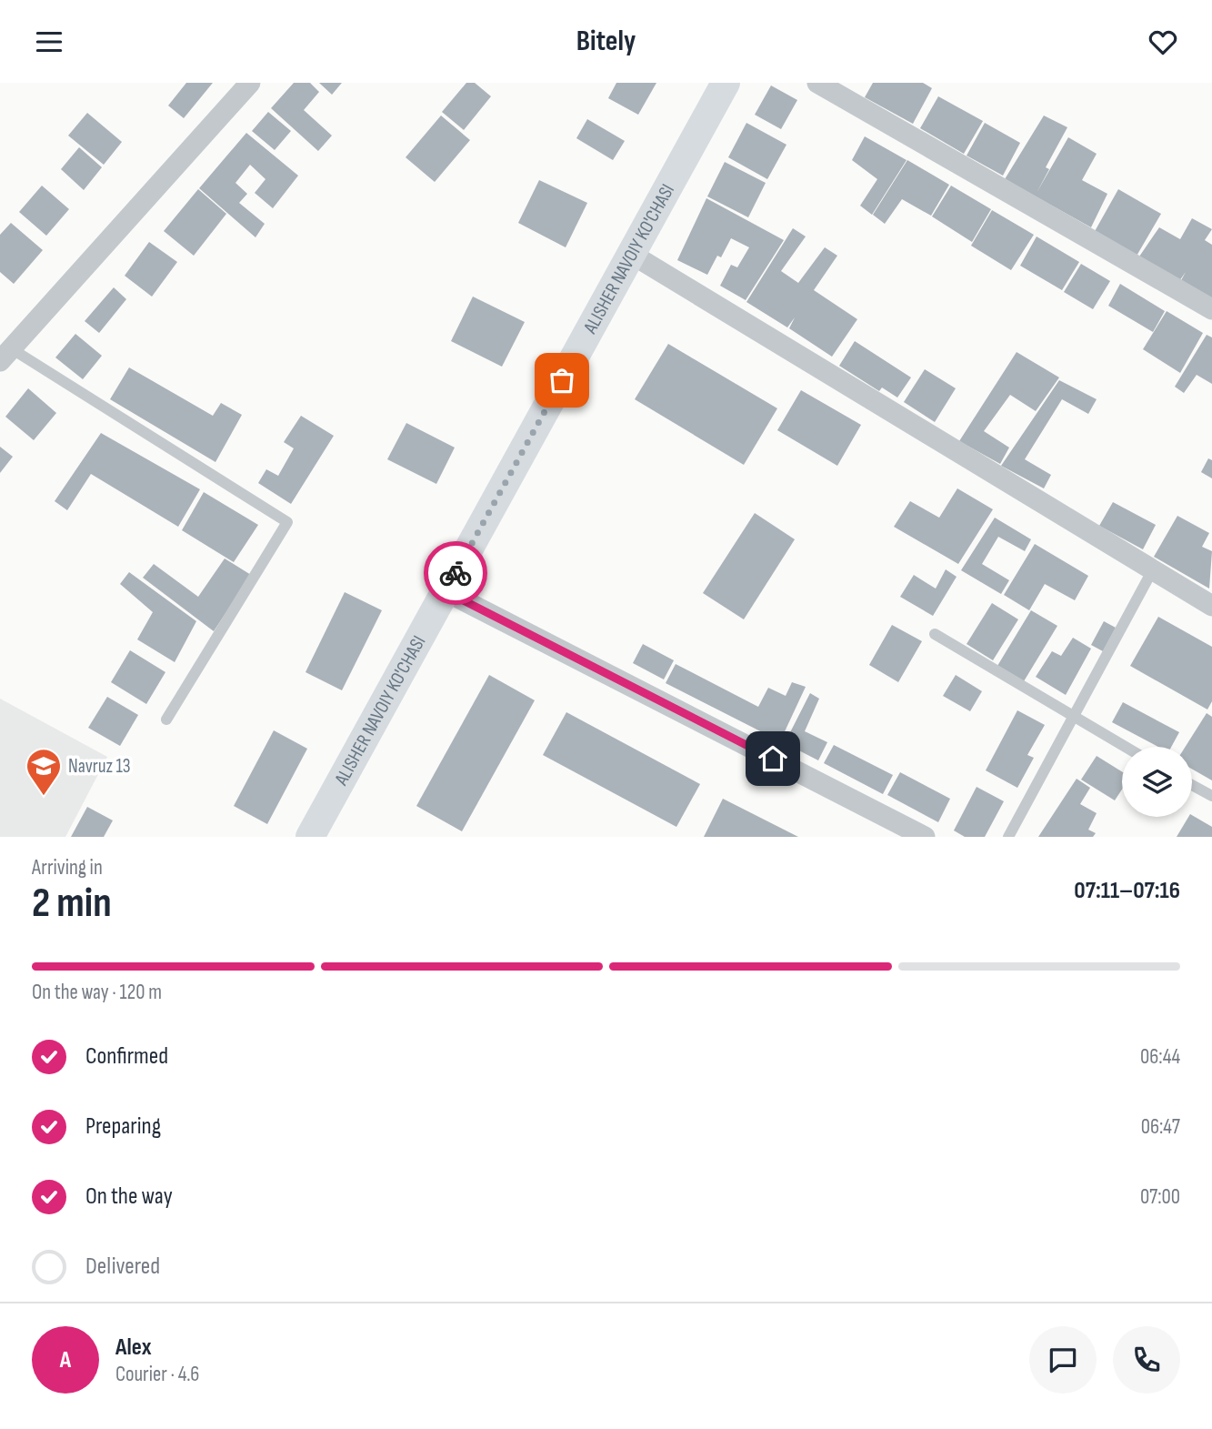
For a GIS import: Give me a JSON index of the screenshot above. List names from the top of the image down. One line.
{"streets":{"street":["ALISHER NAVOIY KO'CHASI"]},"places":{"school or university":["Navruz 13"]},"page":{"header":"Bitely","heading":["2 min","Arriving in","07:11–07:16"],"panel":["Alex","Courier · 4.6"],"bar":"On the way · 120 m","list":[["Confirmed","06:44"],["Preparing","06:47"],["On the way","07:00"],"Delivered"],"round":"A"}}
